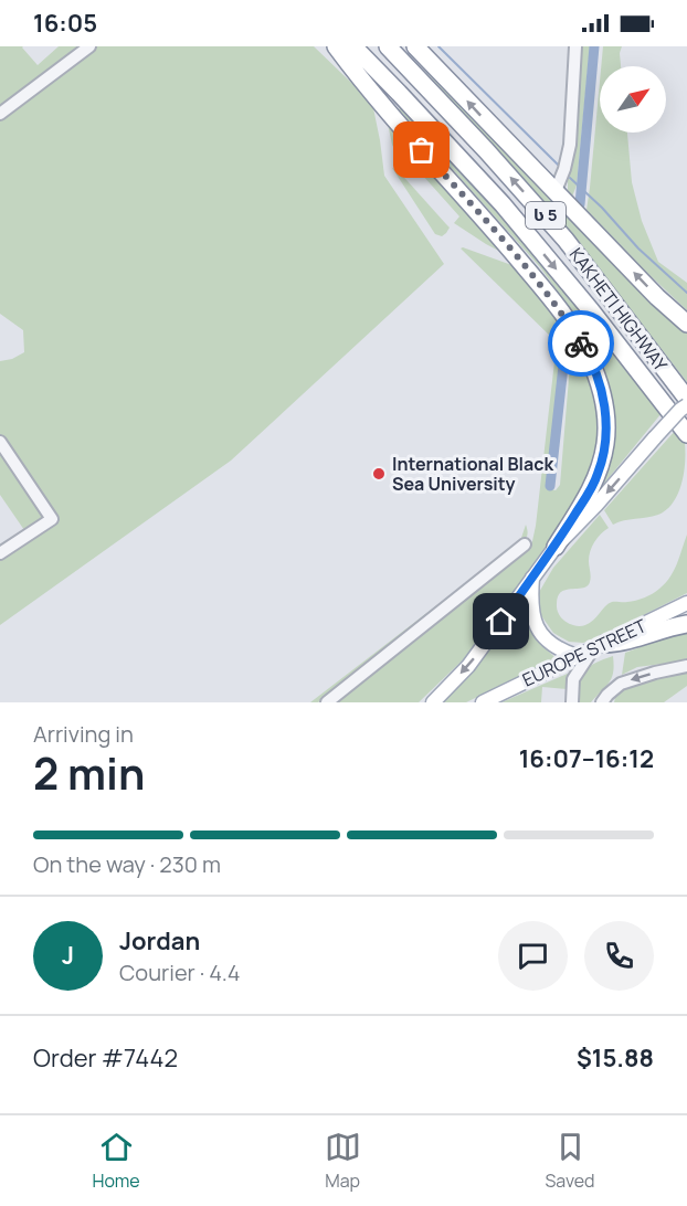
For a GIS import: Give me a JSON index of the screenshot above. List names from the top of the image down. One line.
{"streets":{"highway":["ს 5","KAKHETI HIGHWAY"],"main road":["EUROPE STREET"]},"places":["International Black Sea University"],"north":"top right","page":{"status":"16:05","heading":["2 min","Arriving in","16:07–16:12"],"panel":["Jordan","Courier · 4.4","Order #7442","$15.88"],"bar":"On the way · 230 m","round":"J","tabs":["Home","Map","Saved"]}}
